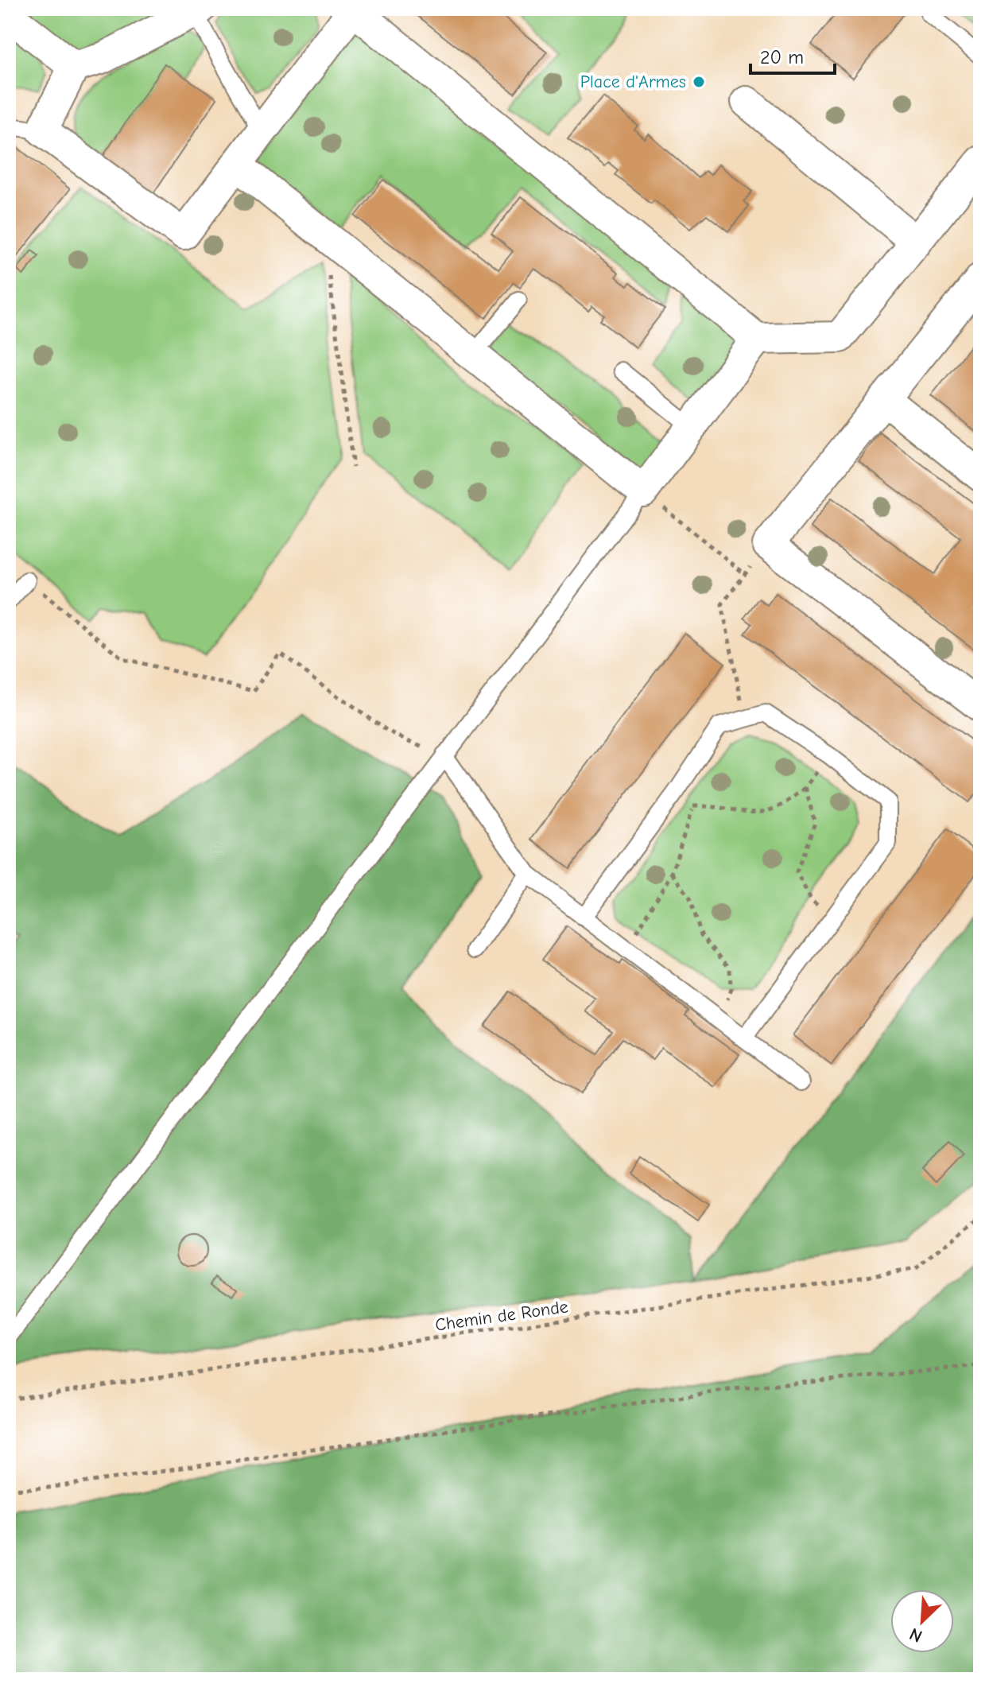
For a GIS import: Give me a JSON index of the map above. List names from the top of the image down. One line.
{"streets":{"path":["Chemin de Ronde"]},"places":["Place d'Armes"],"scale_bar":"20 m","north":"bottom left"}
